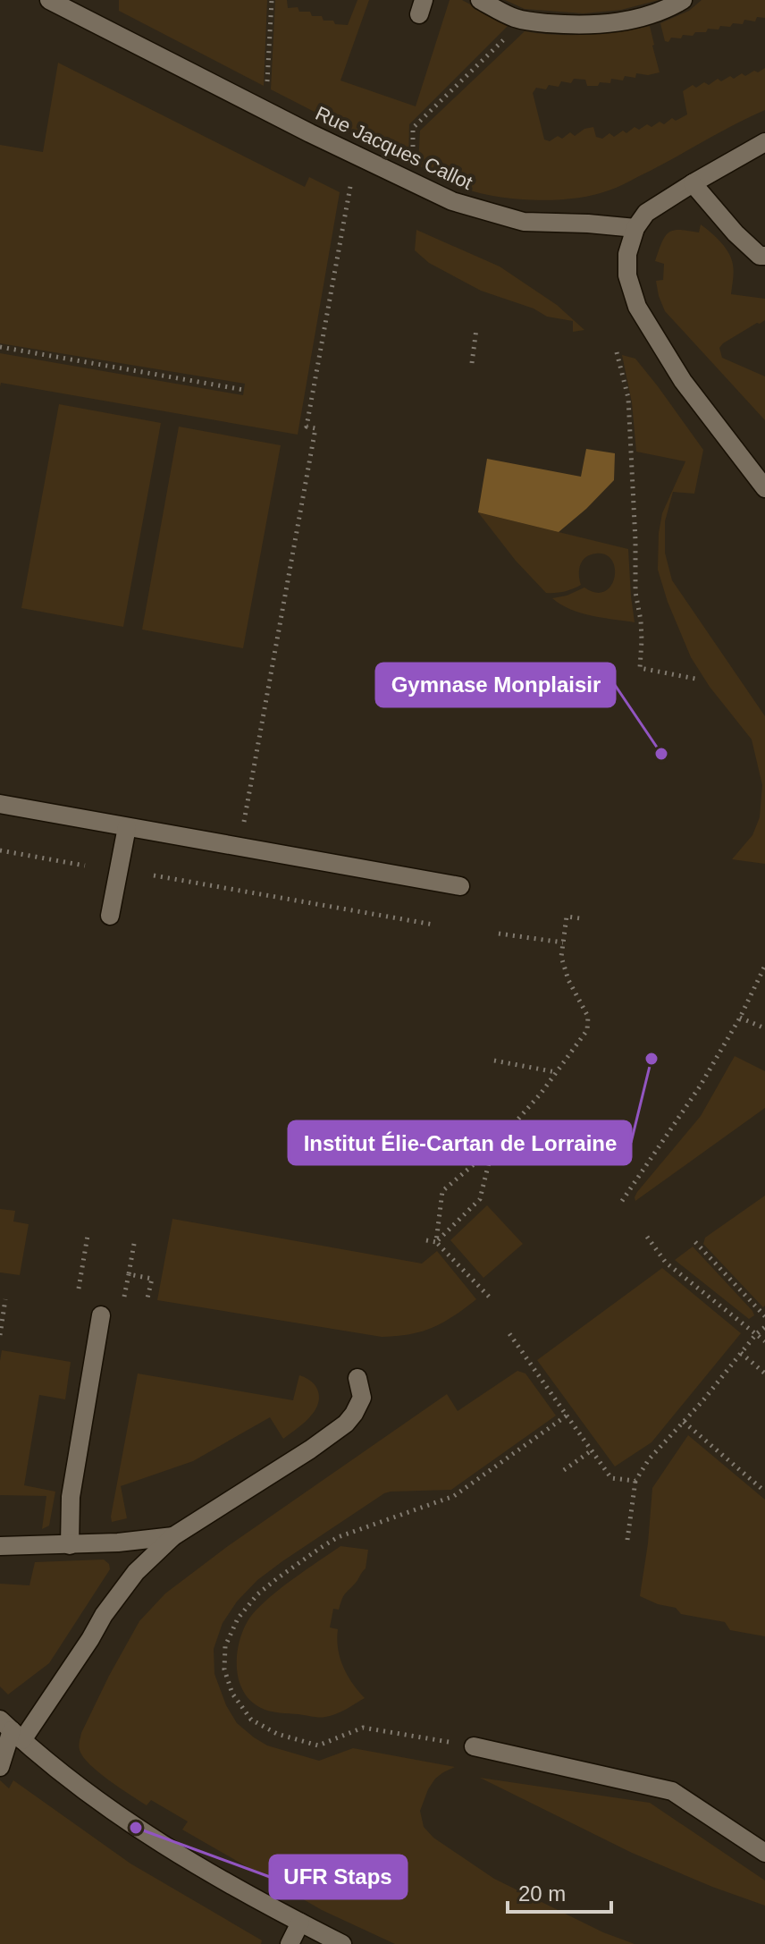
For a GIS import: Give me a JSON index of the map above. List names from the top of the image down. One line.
{"streets":{"street":["Rue Jacques Callot"]},"places":["Gymnase Monplaisir","Institut Élie-Cartan de Lorraine","UFR Staps"],"scale_bar":"20 m"}
